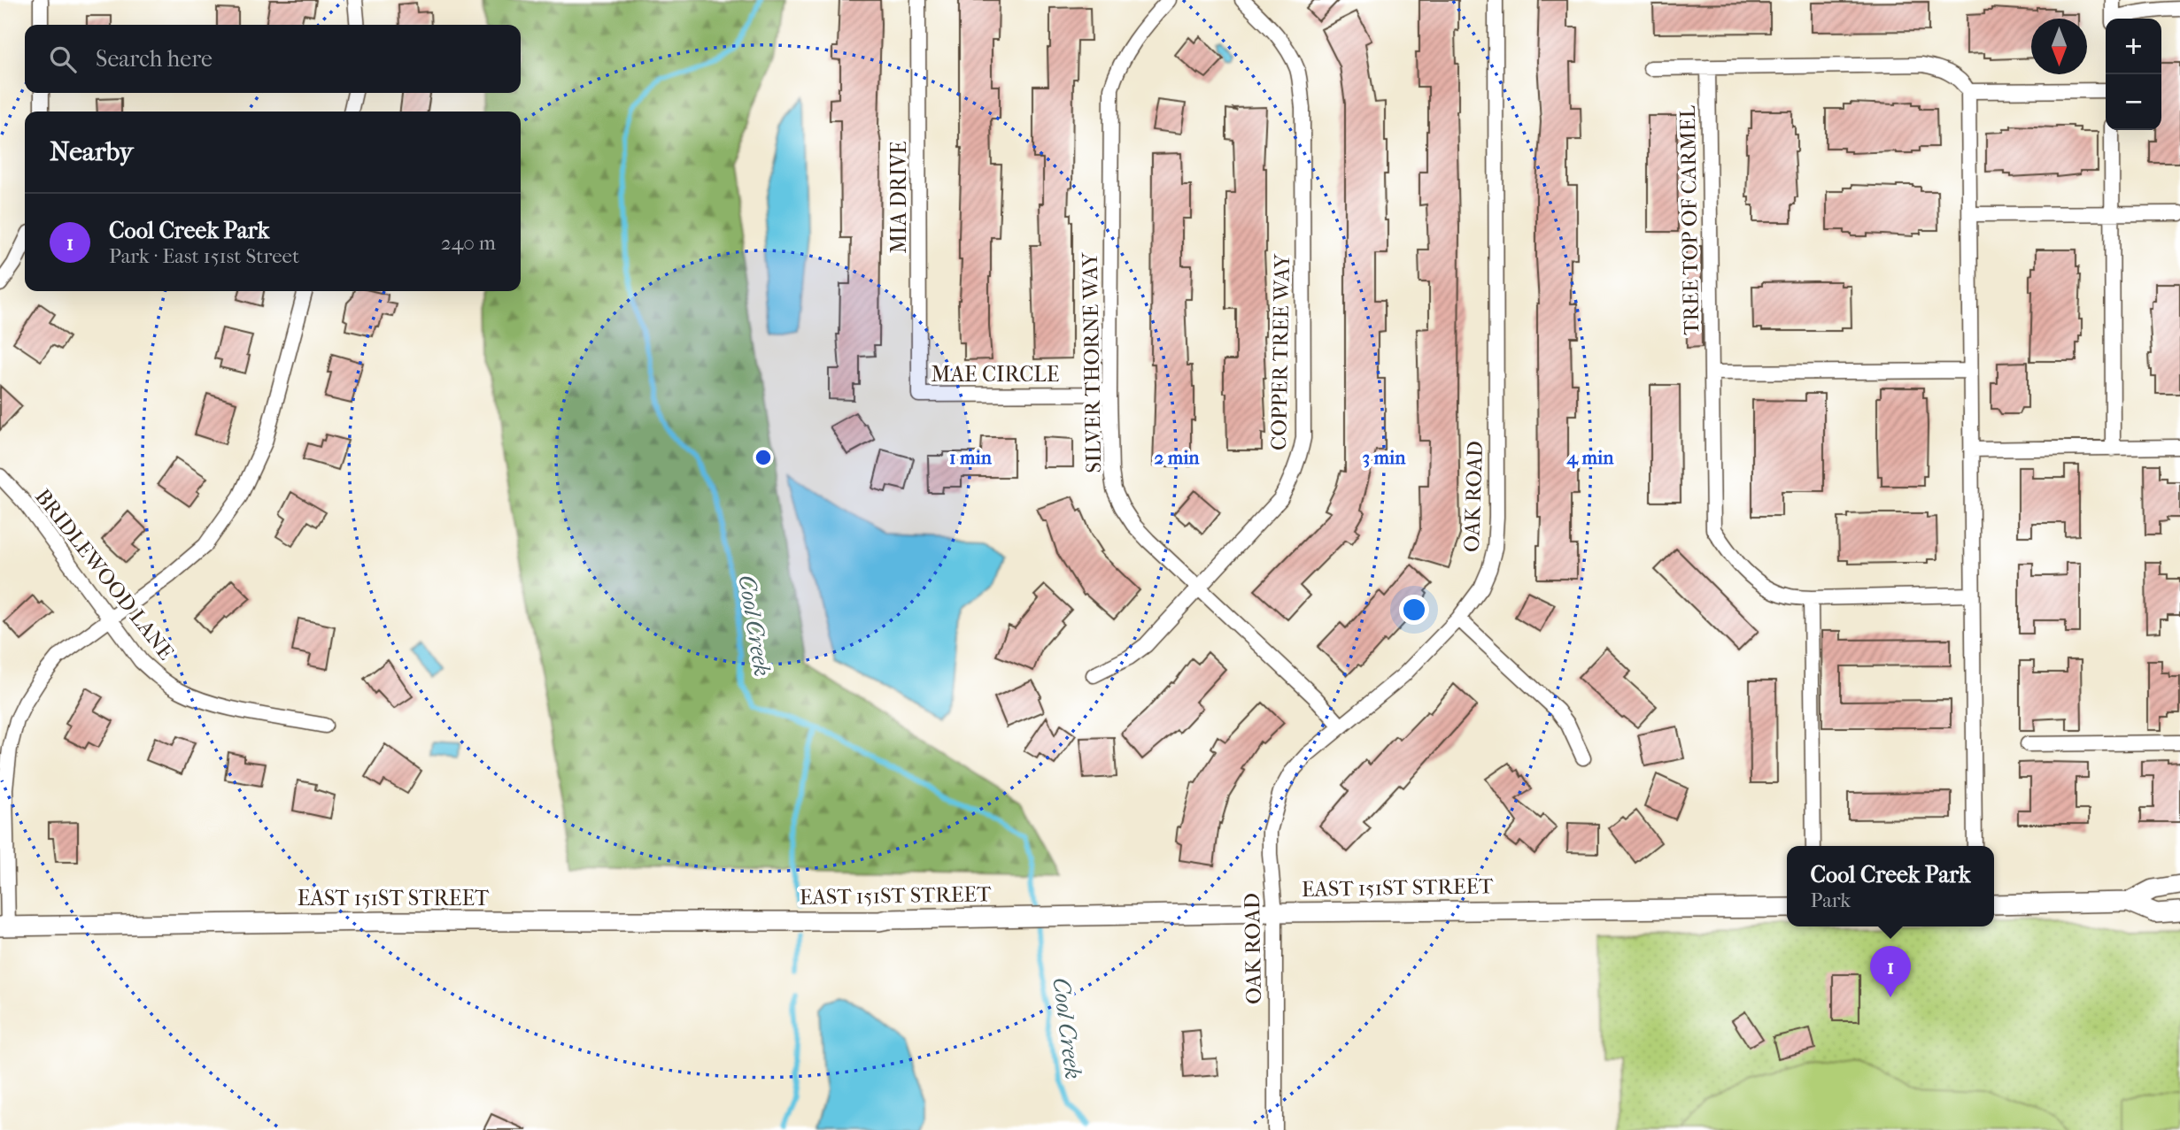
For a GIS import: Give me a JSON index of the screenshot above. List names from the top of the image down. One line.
{"streets":{"street":["MIA DRIVE","TREE TOP OF CARMEL","COPPER TREE WAY","SILVER THORNE WAY","MAE CIRCLE","OAK ROAD","BRIDLEWOOD LANE","EAST 151ST STREET"]},"crossings":[["MIA DRIVE","MAE CIRCLE"],["COPPER TREE WAY","SILVER THORNE WAY"],["SILVER THORNE WAY","MAE CIRCLE"],["SILVER THORNE WAY","OAK ROAD"],["OAK ROAD","EAST 151ST STREET"]],"water":["Cool Creek"],"north":"bottom","page":{"map_buttons":["+","−"],"search":"Search here","heading":"Nearby","list":[{"mark":"1","name":"Cool Creek Park","note":"Park · East 151st Street","value":"240 m"}],"popup":["Cool Creek Park","Park"],"pins":"1"},"rings":["1 min","2 min","3 min","4 min"]}
